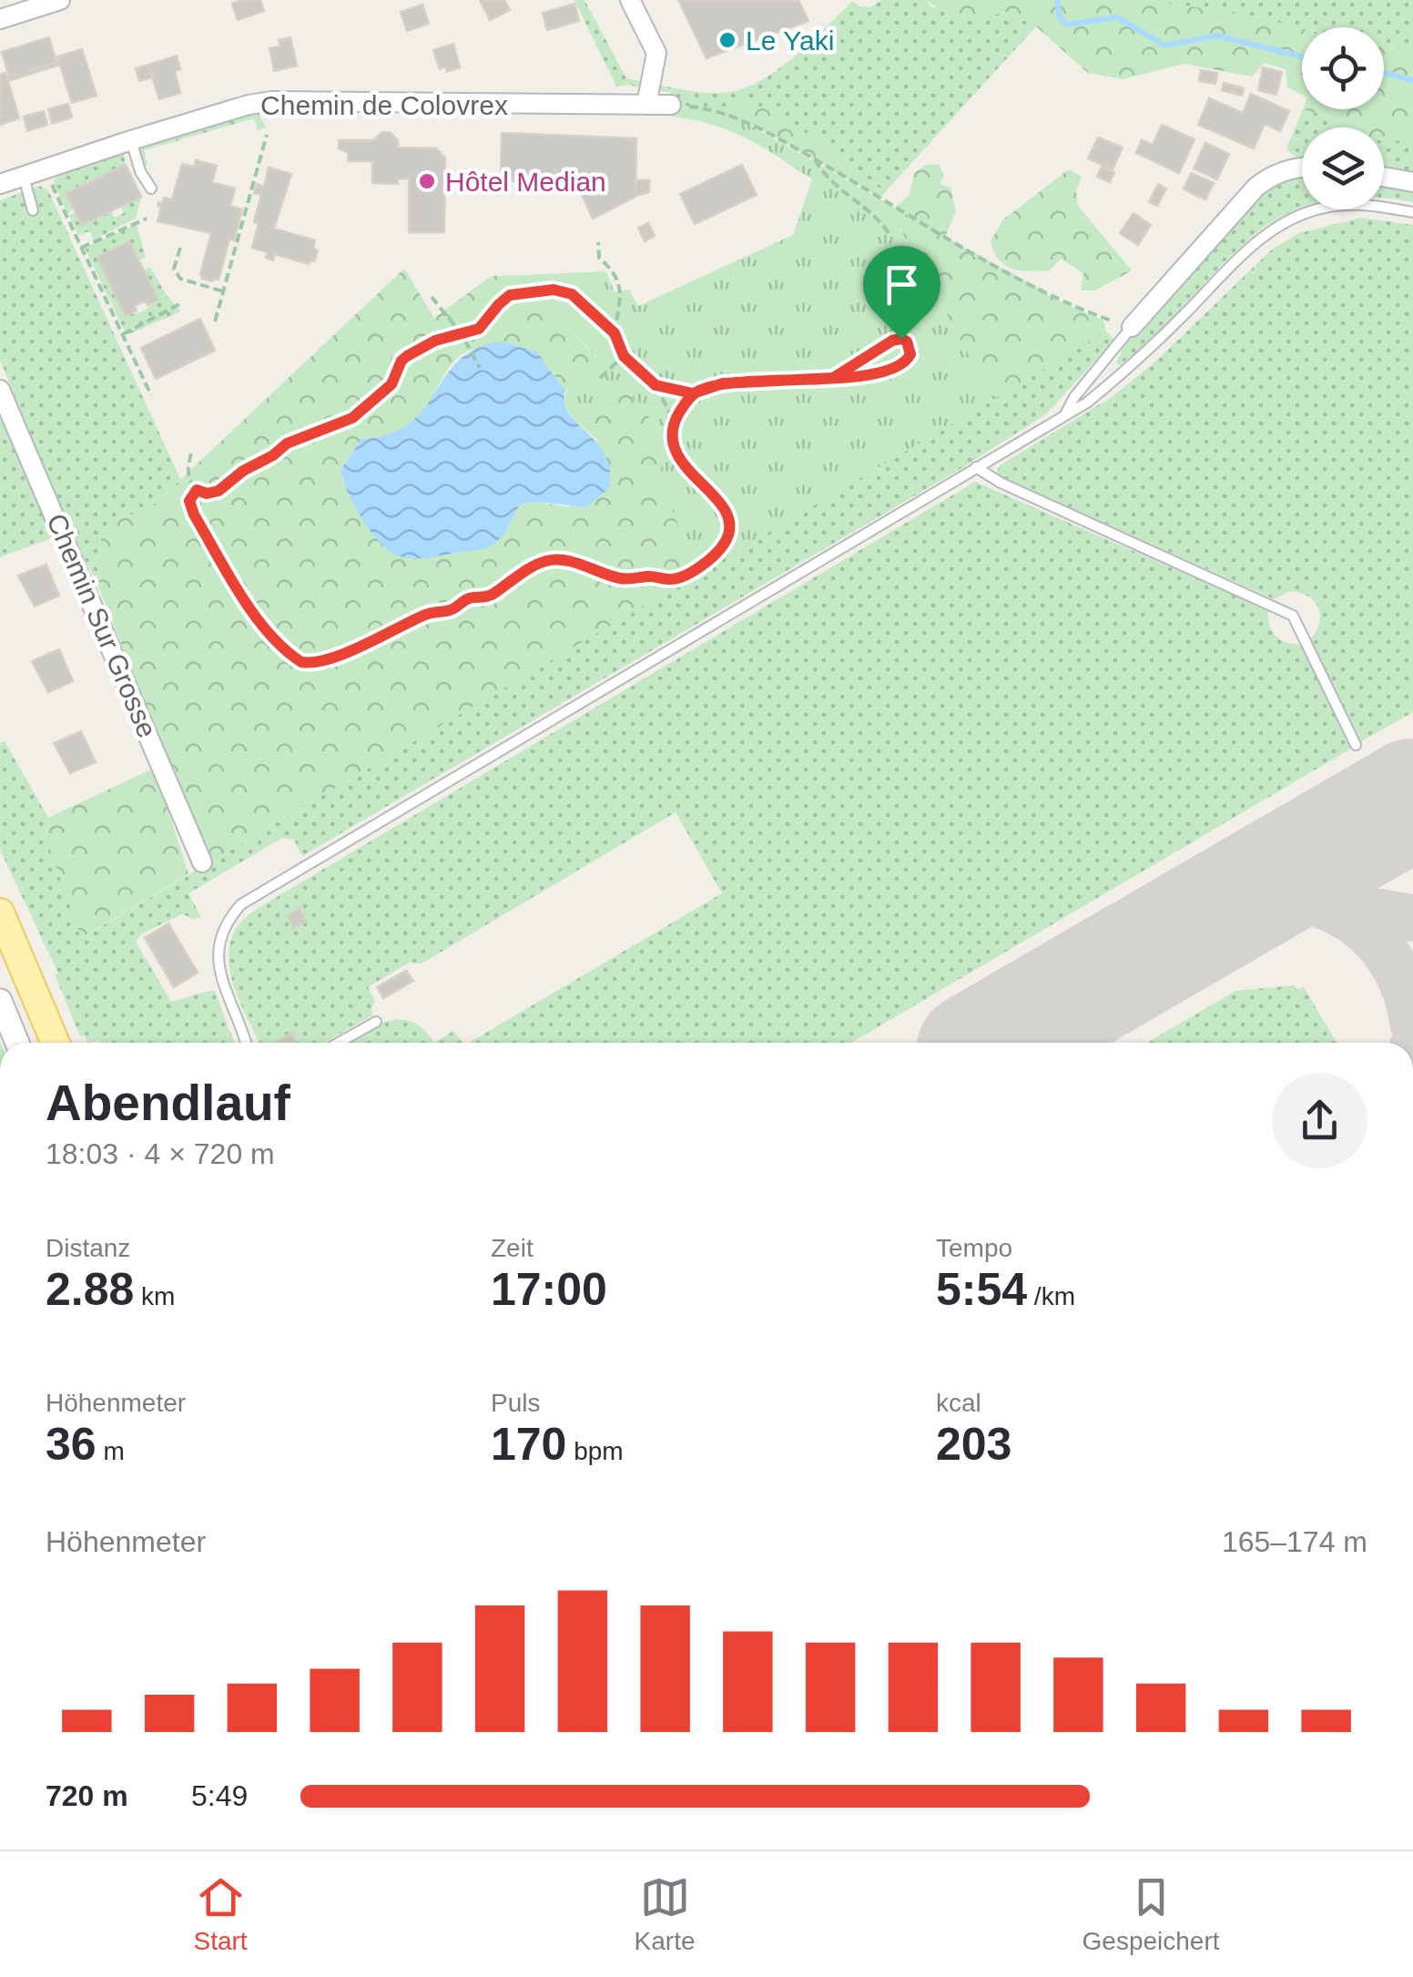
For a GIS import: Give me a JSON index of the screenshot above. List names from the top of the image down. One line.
{"streets":{"street":["Chemin de Colovrex","Chemin Sur Grosse"]},"places":["Le Yaki","Hôtel Median"],"page":{"heading":["Abendlauf","18:03 · 4 × 720 m"],"stats":[["Distanz","2.88 km"],["Zeit","17:00"],["Tempo","5:54 /km"],["Höhenmeter","36 m"],["Puls","170 bpm"],["kcal","203"]],"chart":["Höhenmeter","165–174 m"],"list":[{"name":"720 m","note":"5:49"}],"tabs":["Start","Karte","Gespeichert"]}}
